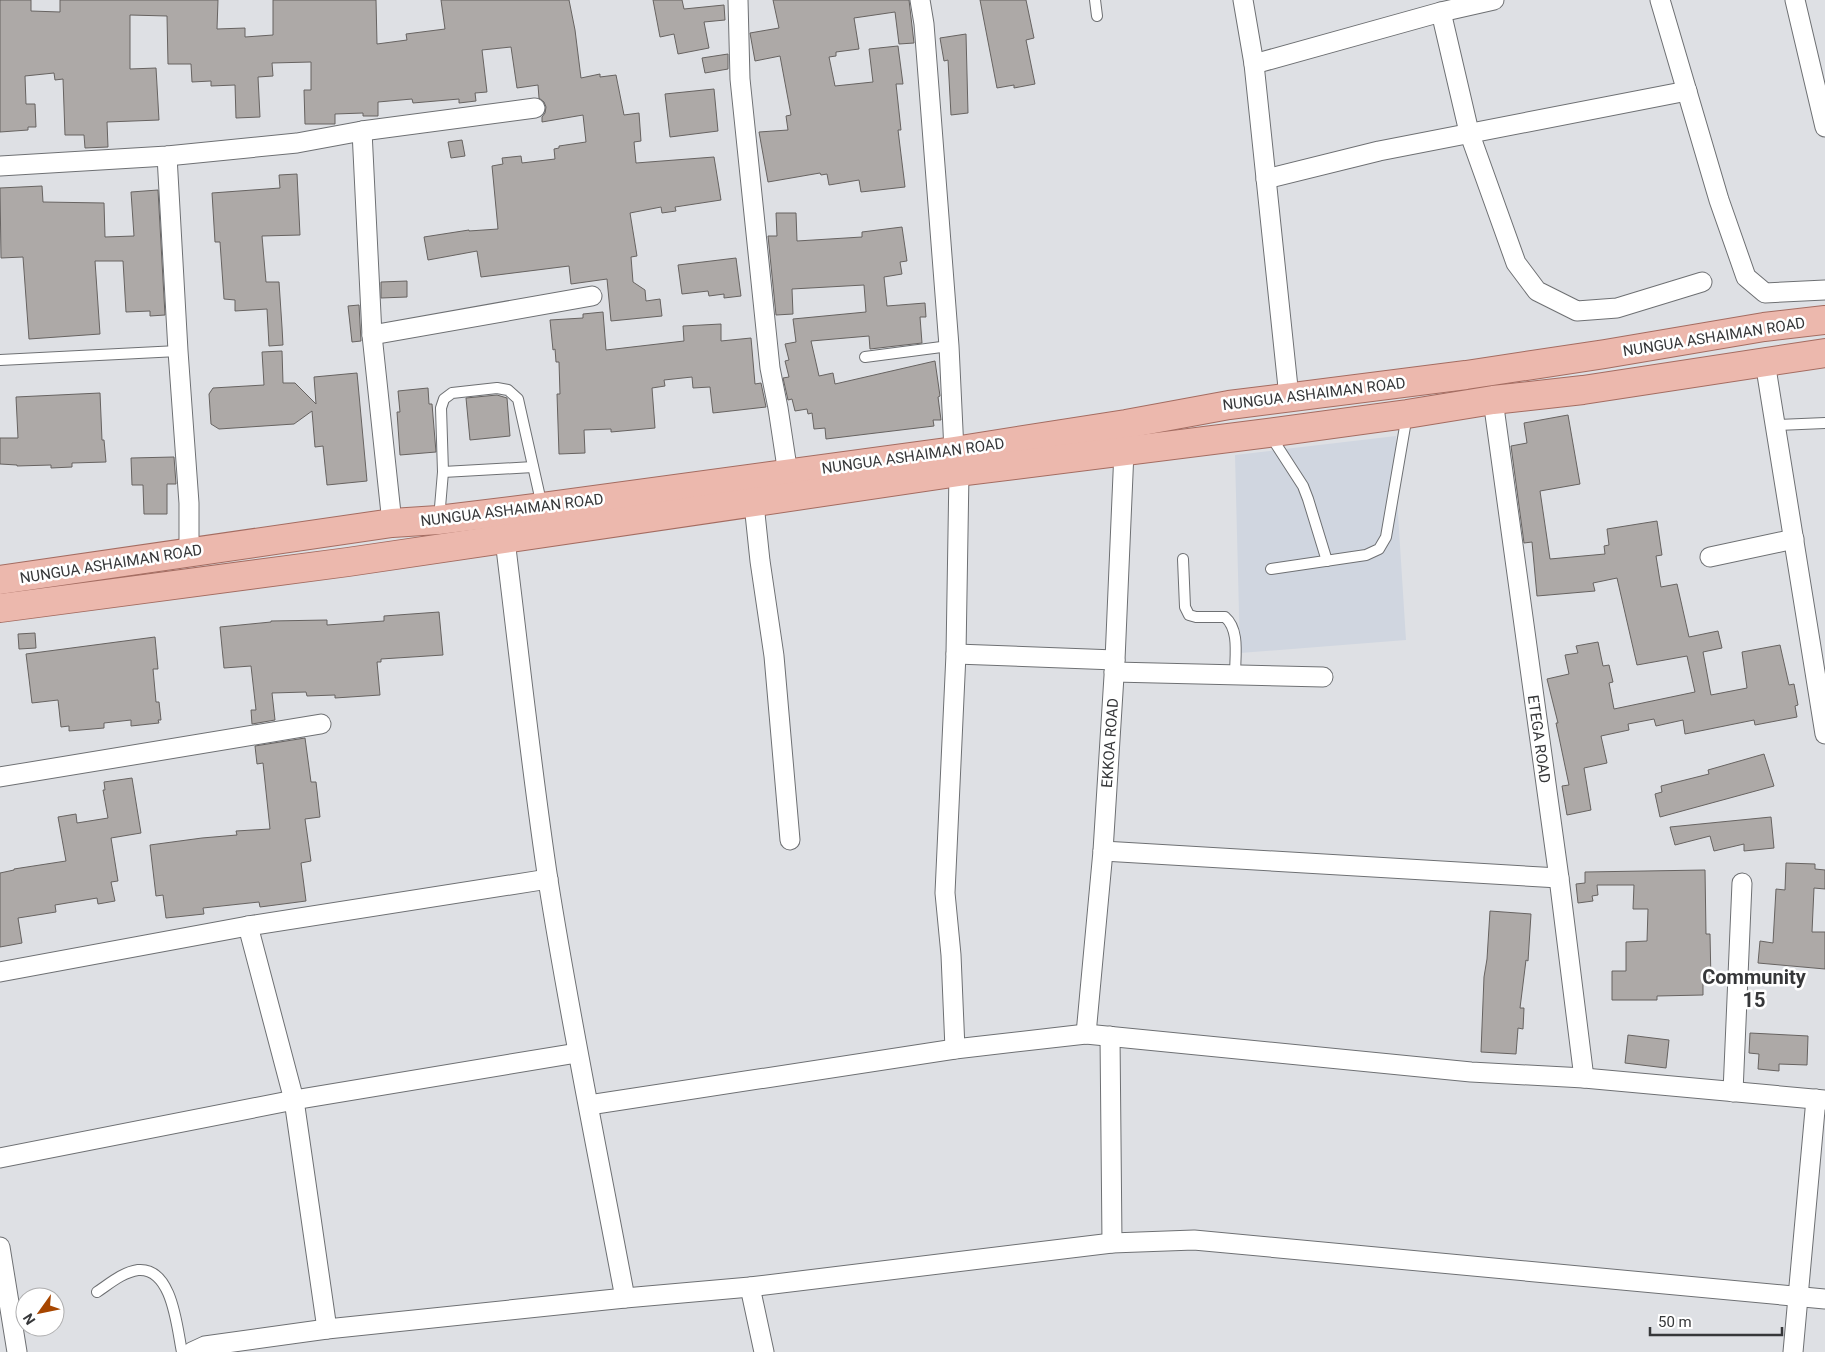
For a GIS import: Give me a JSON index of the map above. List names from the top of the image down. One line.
{"streets":{"main road":["NUNGUA ASHAIMAN ROAD"],"street":["ETEGA ROAD","EKKOA ROAD"]},"crossings":[["NUNGUA ASHAIMAN ROAD","ETEGA ROAD"],["NUNGUA ASHAIMAN ROAD","EKKOA ROAD"]],"districts":["Community 15"],"scale_bar":"50 m","north":"bottom left"}
